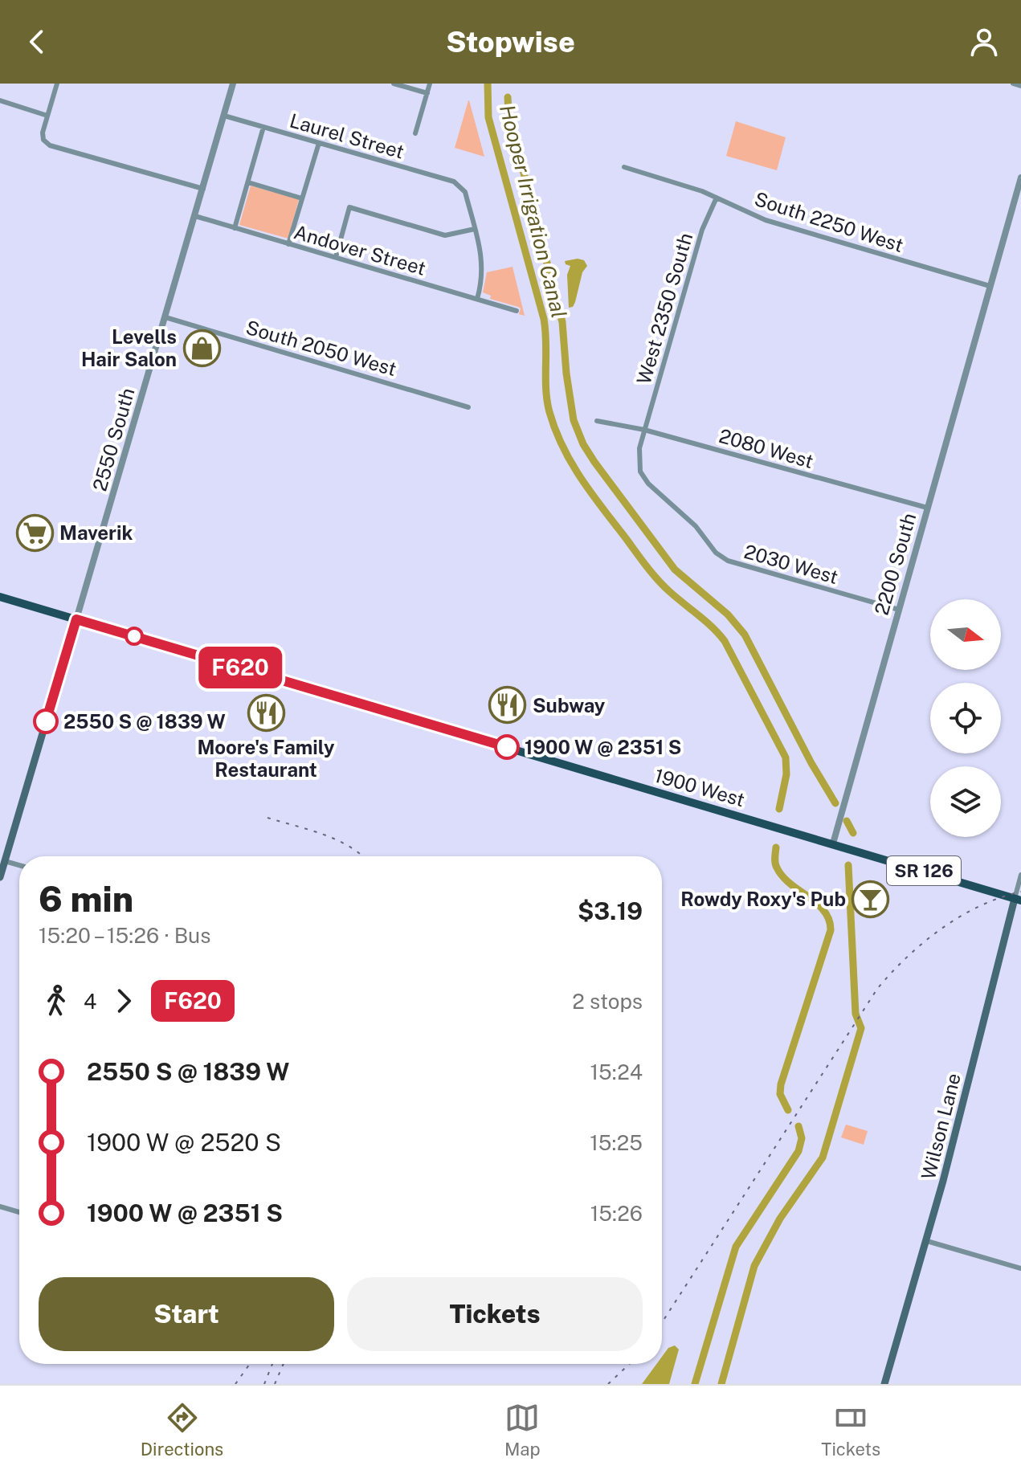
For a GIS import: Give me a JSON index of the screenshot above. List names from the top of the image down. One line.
{"streets":{"main road":["2550 South","1900 West","SR 126","Wilson Lane"],"street":["Laurel Street","South 2250 West","Andover Street","West 2350 South","South 2050 West","2080 West","2030 West","2200 South"]},"crossings":[["Laurel Street","2550 South"],["South 2250 West","West 2350 South"],["South 2250 West","2200 South"],["Andover Street","2550 South"],["West 2350 South","2080 West"],["West 2350 South","2030 West"],["South 2050 West","2550 South"],["2550 South","1900 West"],["2080 West","2030 West"],["2080 West","2200 South"],["2030 West","2200 South"],["2200 South","1900 West"],["1900 West","Wilson Lane"]],"water":["Hooper Irrigation Canal"],"places":{"shop":["Levells Hair Salon"],"supermarket":["Maverik"],"restaurant":["Subway","Moore's Family Restaurant"],"other":["2550 S @ 1839 W","1900 W @ 2351 S"],"bar":["Rowdy Roxy's Pub"]},"lines":["bus line F620"],"north":"right","page":{"header":"Stopwise","on_map":"F620","heading":["6 min","15:20 – 15:26 · Bus","$3.19"],"legs":["4","F620","2 stops"],"list":[{"name":"2550 S @ 1839 W","value":"15:24"},{"name":"1900 W @ 2520 S","value":"15:25"},{"name":"1900 W @ 2351 S","value":"15:26"}],"buttons":["Start","Tickets"],"tabs":["Directions","Map","Tickets"]}}
